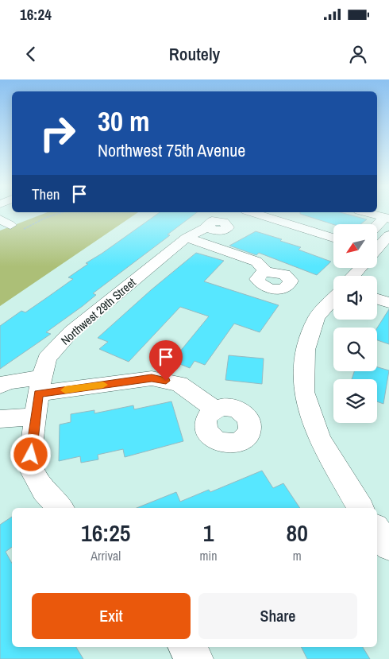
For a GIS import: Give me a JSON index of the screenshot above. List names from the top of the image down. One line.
{"streets":{"street":["Northwest 29th Street"]},"north":"bottom left","page":{"status":"16:24","header":"Routely","turn":["30 m","Northwest 75th Avenue"],"then":"Then","eta":["16:25","Arrival","1","min","80","m"],"buttons":["Exit","Share"]}}
